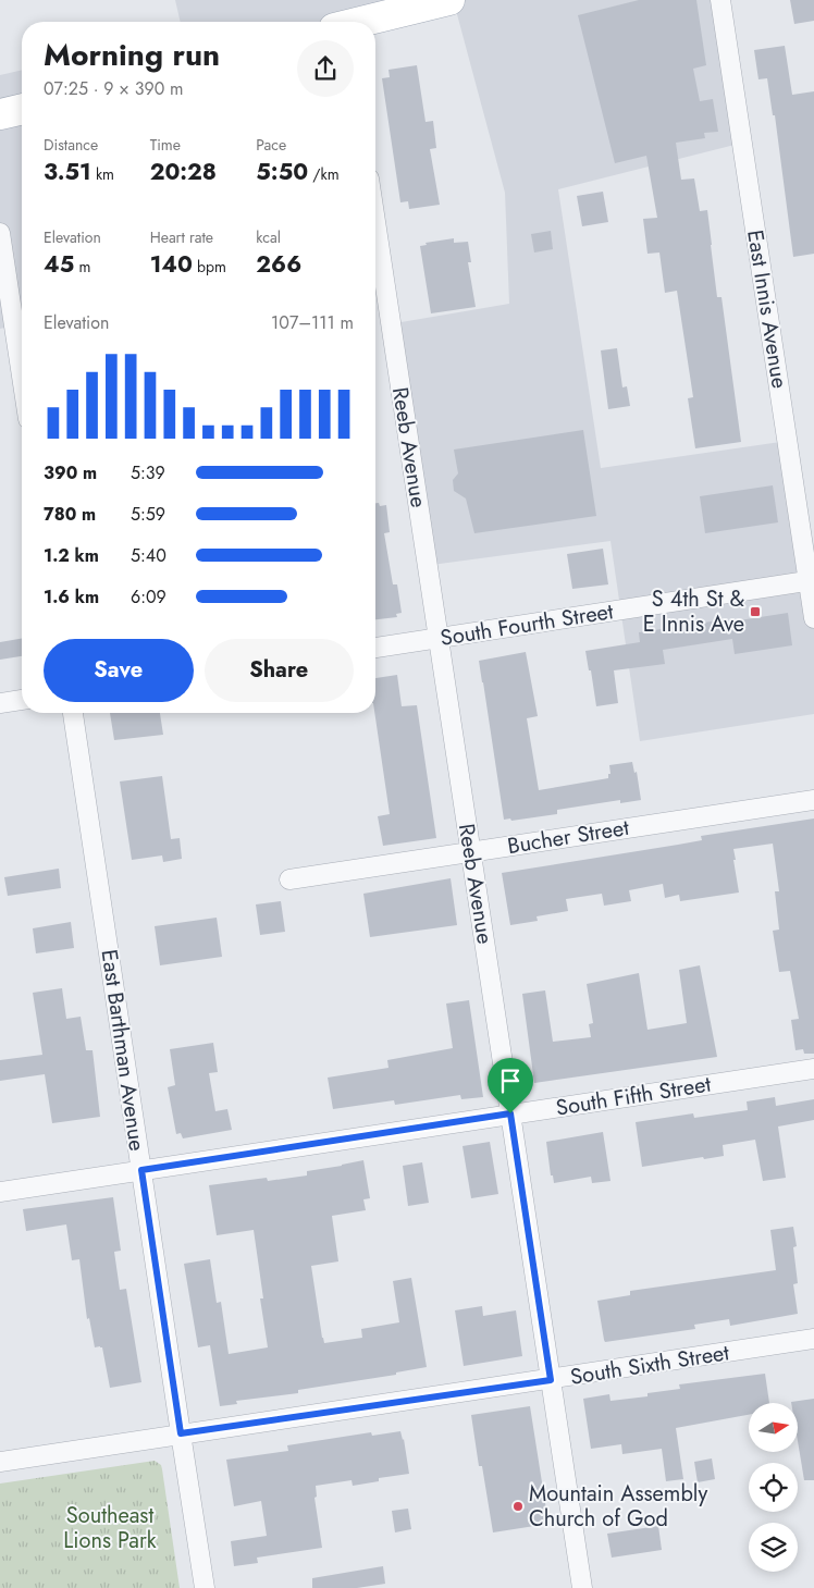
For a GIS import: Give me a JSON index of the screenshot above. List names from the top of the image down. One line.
{"streets":{"street":["East Innis Avenue","Reeb Avenue","South Fourth Street","Bucher Street","East Barthman Avenue","South Fifth Street","South Sixth Street"]},"crossings":[["East Innis Avenue","South Fourth Street"],["Reeb Avenue","South Fourth Street"],["Reeb Avenue","Bucher Street"],["Reeb Avenue","South Fifth Street"],["Reeb Avenue","South Sixth Street"],["East Barthman Avenue","South Fifth Street"],["East Barthman Avenue","South Sixth Street"]],"parks":["Southeast Lions Park"],"places":{"transit":["S 4th St & E Innis Ave"],"other":["Mountain Assembly Church of God"]},"north":"right","page":{"heading":["Morning run","07:25 · 9 × 390 m"],"stats":[["Distance","3.51 km"],["Time","20:28"],["Pace","5:50 /km"],["Elevation","45 m"],["Heart rate","140 bpm"],["kcal","266"]],"chart":["Elevation","107–111 m"],"list":[{"name":"390 m","note":"5:39"},{"name":"780 m","note":"5:59"},{"name":"1.2 km","note":"5:40"},{"name":"1.6 km","note":"6:09"}],"buttons":["Save","Share"]}}
